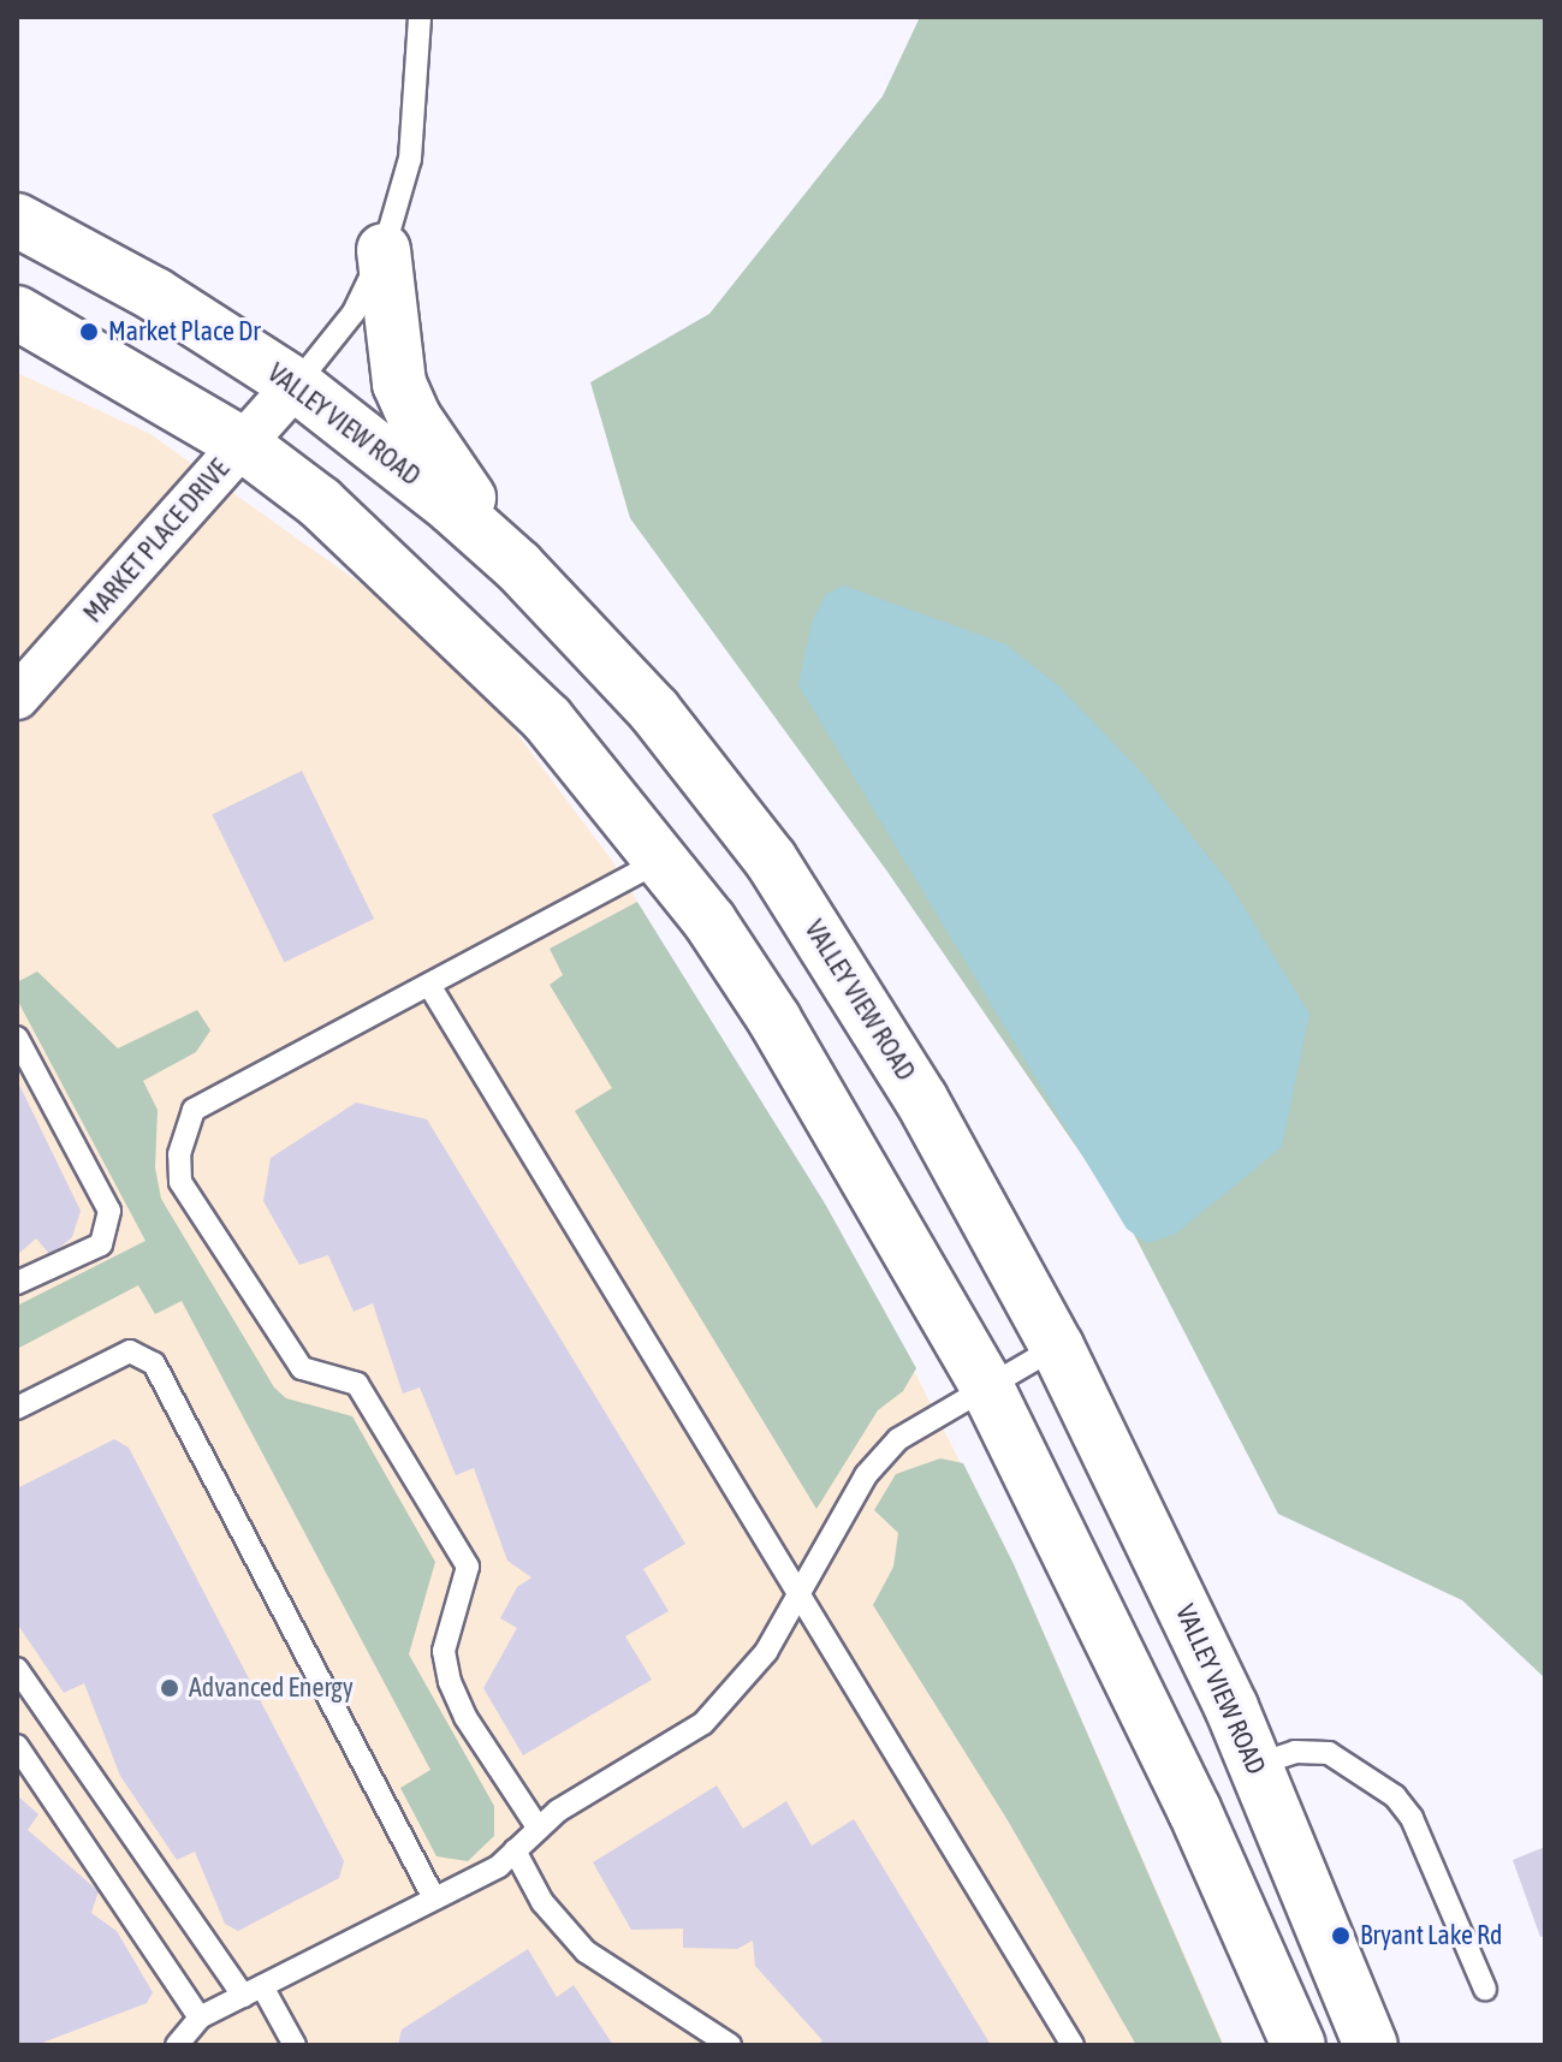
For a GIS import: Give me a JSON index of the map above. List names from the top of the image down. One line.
{"streets":{"main road":["VALLEY VIEW ROAD"],"street":["MARKET PLACE DRIVE"]},"crossings":[["VALLEY VIEW ROAD","MARKET PLACE DRIVE"]],"places":["Market Place Dr","Advanced Energy","Bryant Lake Rd"]}
